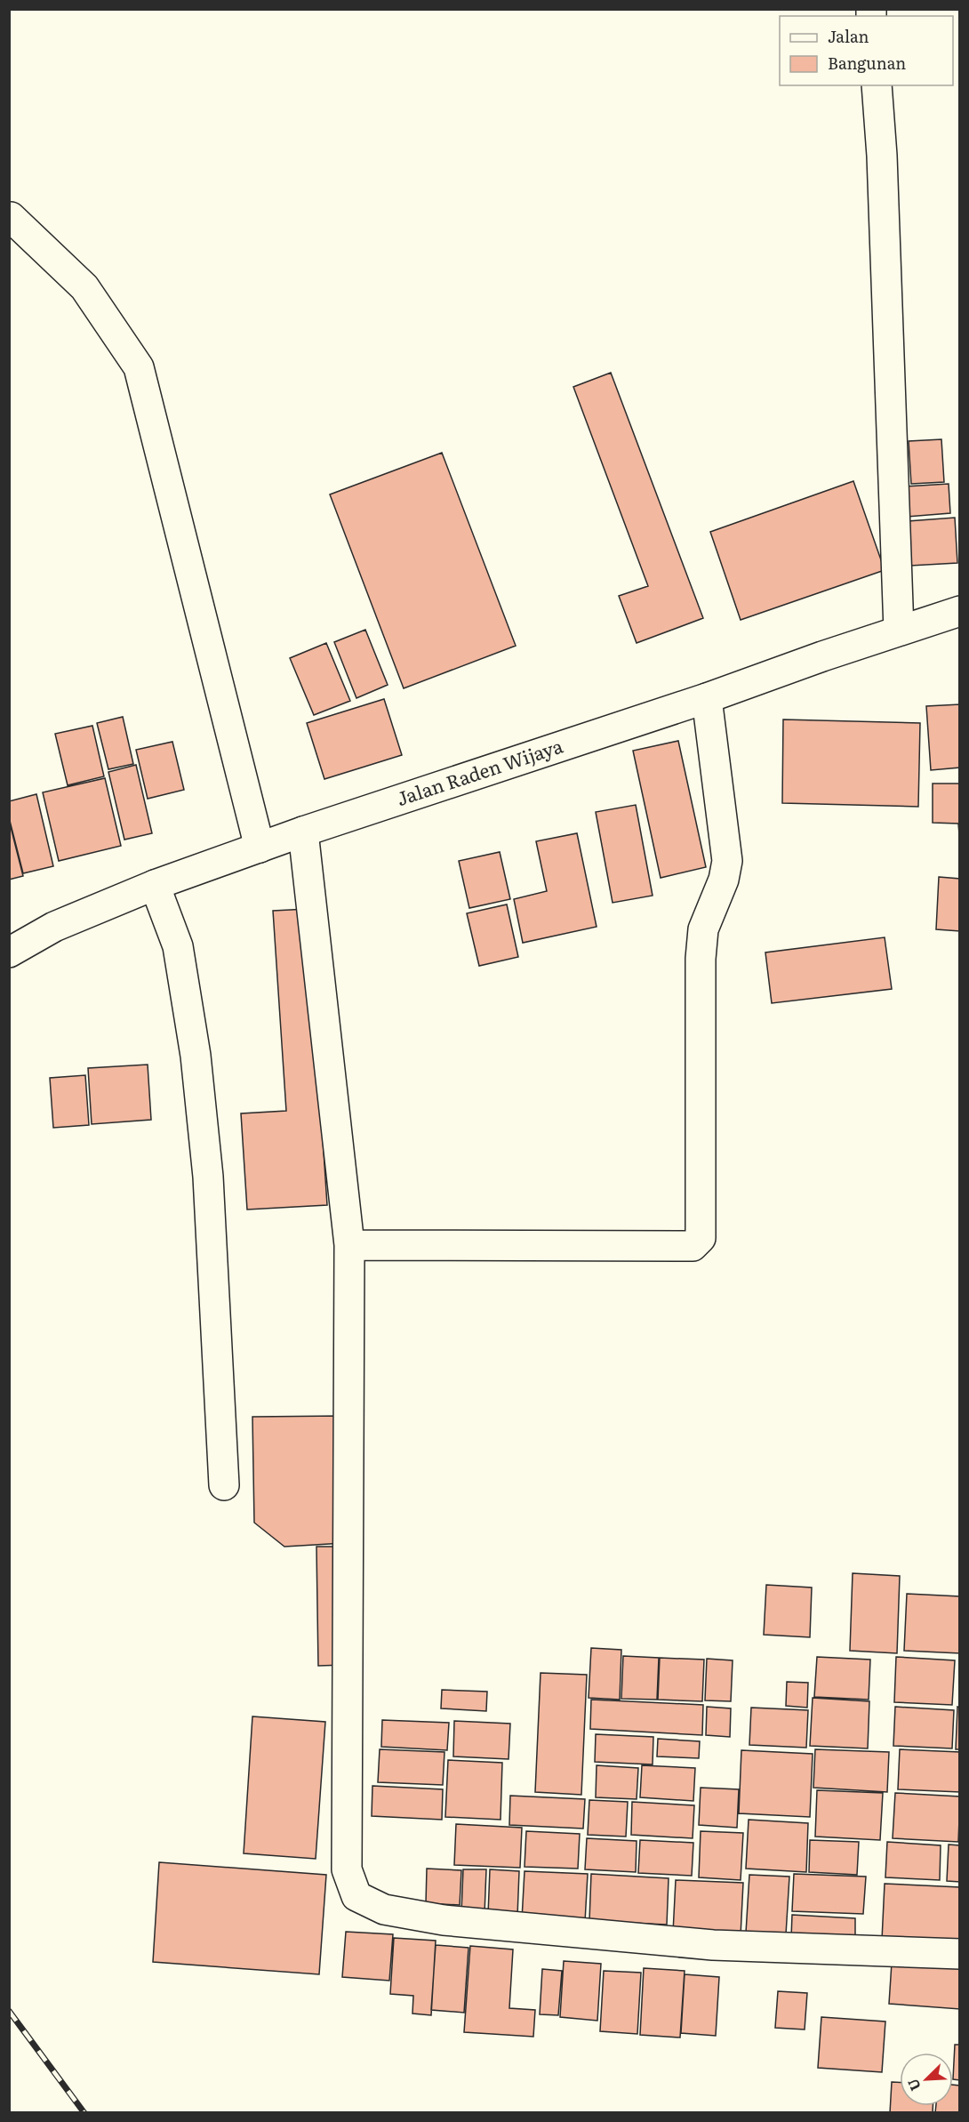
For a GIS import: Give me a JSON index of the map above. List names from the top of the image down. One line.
{"streets":{"main road":["Jalan Raden Wijaya"]},"legend":["Jalan","Bangunan"],"north":"bottom left"}
